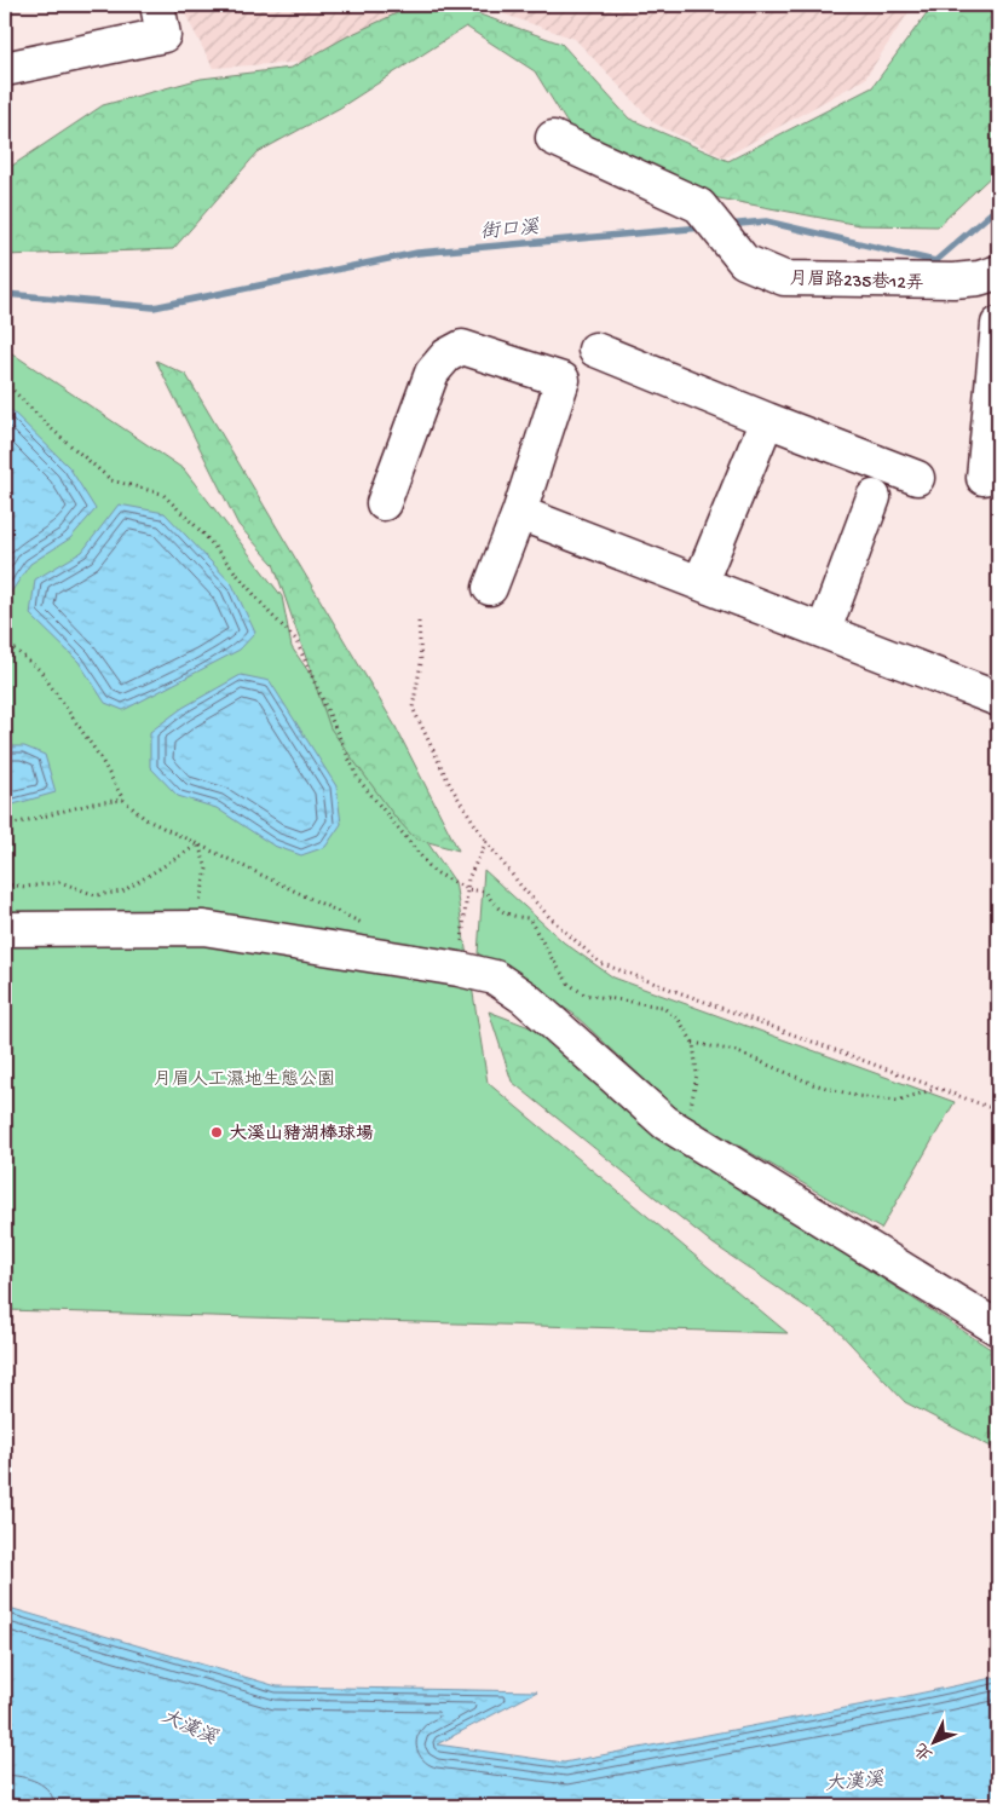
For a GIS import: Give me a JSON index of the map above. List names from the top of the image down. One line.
{"streets":{"street":["月眉路235巷12弄"]},"water":["街口溪","大漢溪"],"parks":["月眉人工濕地生態公園"],"places":["大溪山豬湖棒球場"],"north":"bottom left"}
